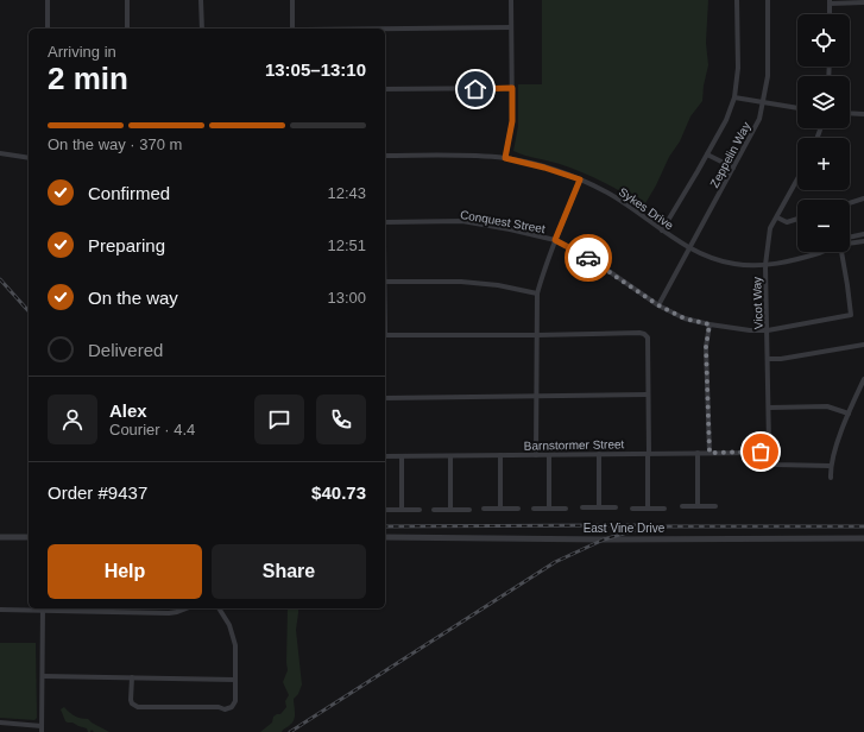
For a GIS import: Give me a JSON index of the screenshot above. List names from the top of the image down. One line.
{"streets":{"street":["Zeppelin Way","Sykes Drive","Conquest Street","Vicot Way","Barnstormer Street","East Vine Drive"]},"crossings":[["Zeppelin Way","Sykes Drive"],["Zeppelin Way","Conquest Street"],["Sykes Drive","Vicot Way"],["Conquest Street","Vicot Way"],["Vicot Way","Barnstormer Street"]],"page":{"map_buttons":["+","−"],"heading":["2 min","Arriving in","13:05–13:10"],"panel":["Alex","Courier · 4.4","Order #9437","$40.73"],"bar":"On the way · 370 m","list":[["Confirmed","12:43"],["Preparing","12:51"],["On the way","13:00"],"Delivered"],"buttons":["Help","Share"]}}
